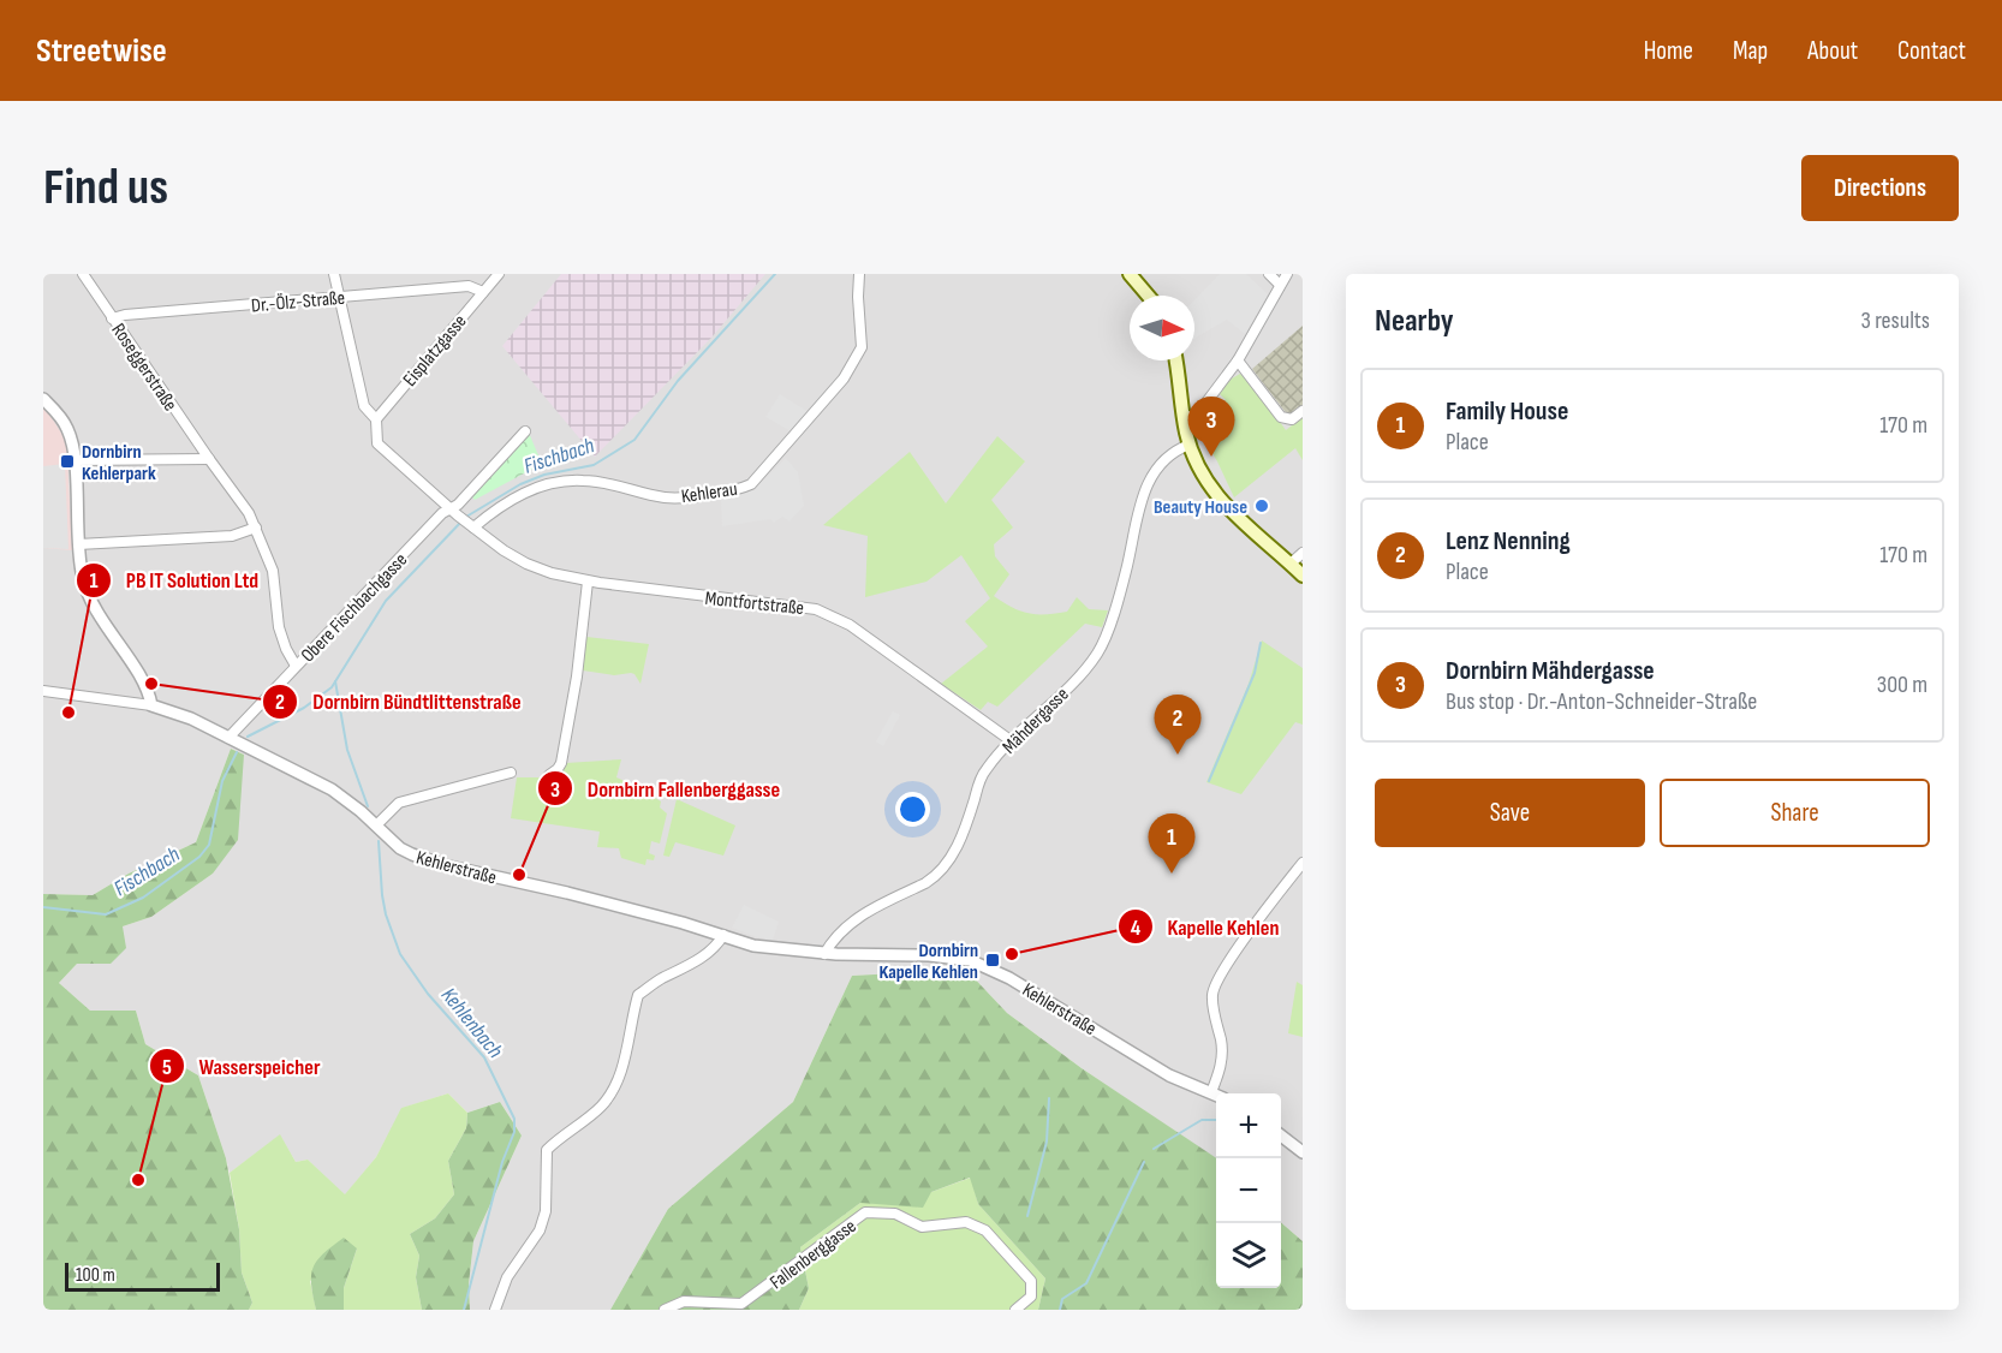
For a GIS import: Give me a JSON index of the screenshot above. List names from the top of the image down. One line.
{"streets":{"street":["Dr.-Ölz-Straße","Eisplatzgasse","Roseggerstraße","Kehlerau","Montfortstraße","Obere Fischbachgasse","Mähdergasse","Kehlerstraße","Fallenberggasse"]},"crossings":[["Dr.-Ölz-Straße","Eisplatzgasse"],["Dr.-Ölz-Straße","Roseggerstraße"],["Roseggerstraße","Obere Fischbachgasse"],["Kehlerau","Montfortstraße"],["Montfortstraße","Obere Fischbachgasse"],["Montfortstraße","Mähdergasse"],["Obere Fischbachgasse","Kehlerstraße"],["Mähdergasse","Kehlerstraße"]],"water":["Fischbach","Kehlenbach"],"places":{"transit":["Dornbirn Kehlerpark","Dornbirn Kapelle Kehlen"],"other":["Beauty House","Dornbirn Bündtlittenstraße","PB IT Solution Ltd","Dornbirn Fallenberggasse","Kapelle Kehlen","Wasserspeicher"]},"scale_bar":"100 m","north":"right","page":{"header":"Streetwise","nav":["Home","Map","About","Contact"],"buttons":["Directions",["Save","Share"]],"title":"Find us","heading":["Nearby","3 results"],"list":[{"mark":"1","name":"Family House","note":"Place","value":"170 m"},{"mark":"2","name":"Lenz Nenning","note":"Place","value":"170 m"},{"mark":"3","name":"Dornbirn Mähdergasse","note":"Bus stop · Dr.-Anton-Schneider-Straße","value":"300 m"}],"pins":["3","2","1"],"map_buttons":["+","−"],"scale":"100 m"}}
